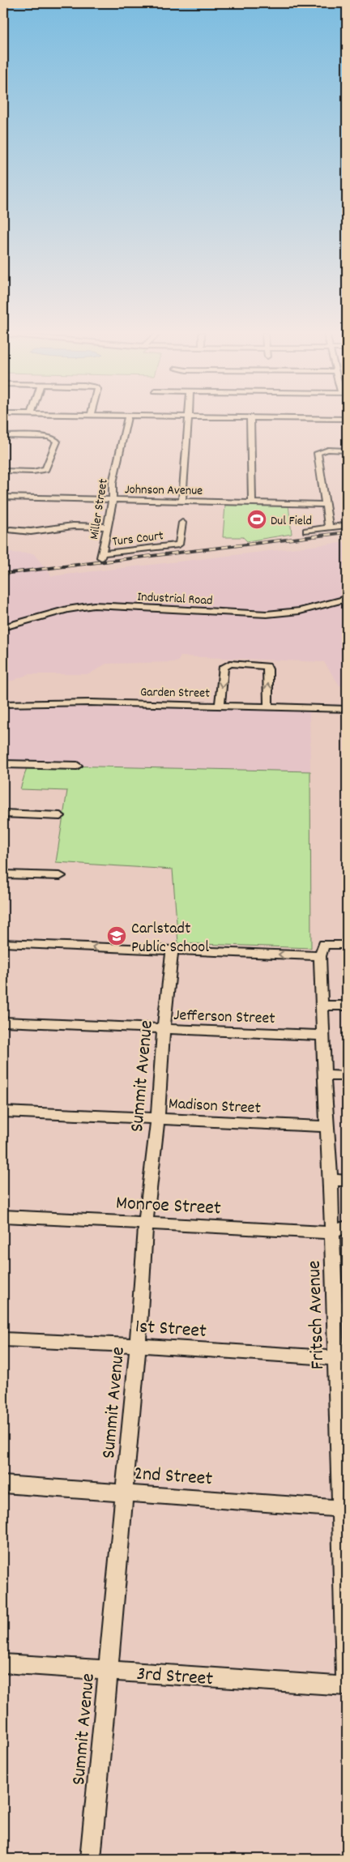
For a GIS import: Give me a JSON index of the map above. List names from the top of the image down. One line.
{"streets":{"street":["Johnson Avenue","Miller Street","Turs Court","Industrial Road","Garden Street","Jefferson Street","Summit Avenue","Madison Street","Monroe Street","Fritsch Avenue","1st Street","2nd Street","3rd Street"]},"crossings":[["Johnson Avenue","Miller Street"],["Miller Street","Turs Court"],["Jefferson Street","Summit Avenue"],["Jefferson Street","Fritsch Avenue"],["Summit Avenue","Madison Street"],["Summit Avenue","Monroe Street"],["Summit Avenue","1st Street"],["Summit Avenue","2nd Street"],["Summit Avenue","3rd Street"],["Madison Street","Fritsch Avenue"],["Monroe Street","Fritsch Avenue"],["Fritsch Avenue","1st Street"],["Fritsch Avenue","2nd Street"],["Fritsch Avenue","3rd Street"]],"places":{"sports":["Dul Field"],"school or university":["Carlstadt Public School"]}}
